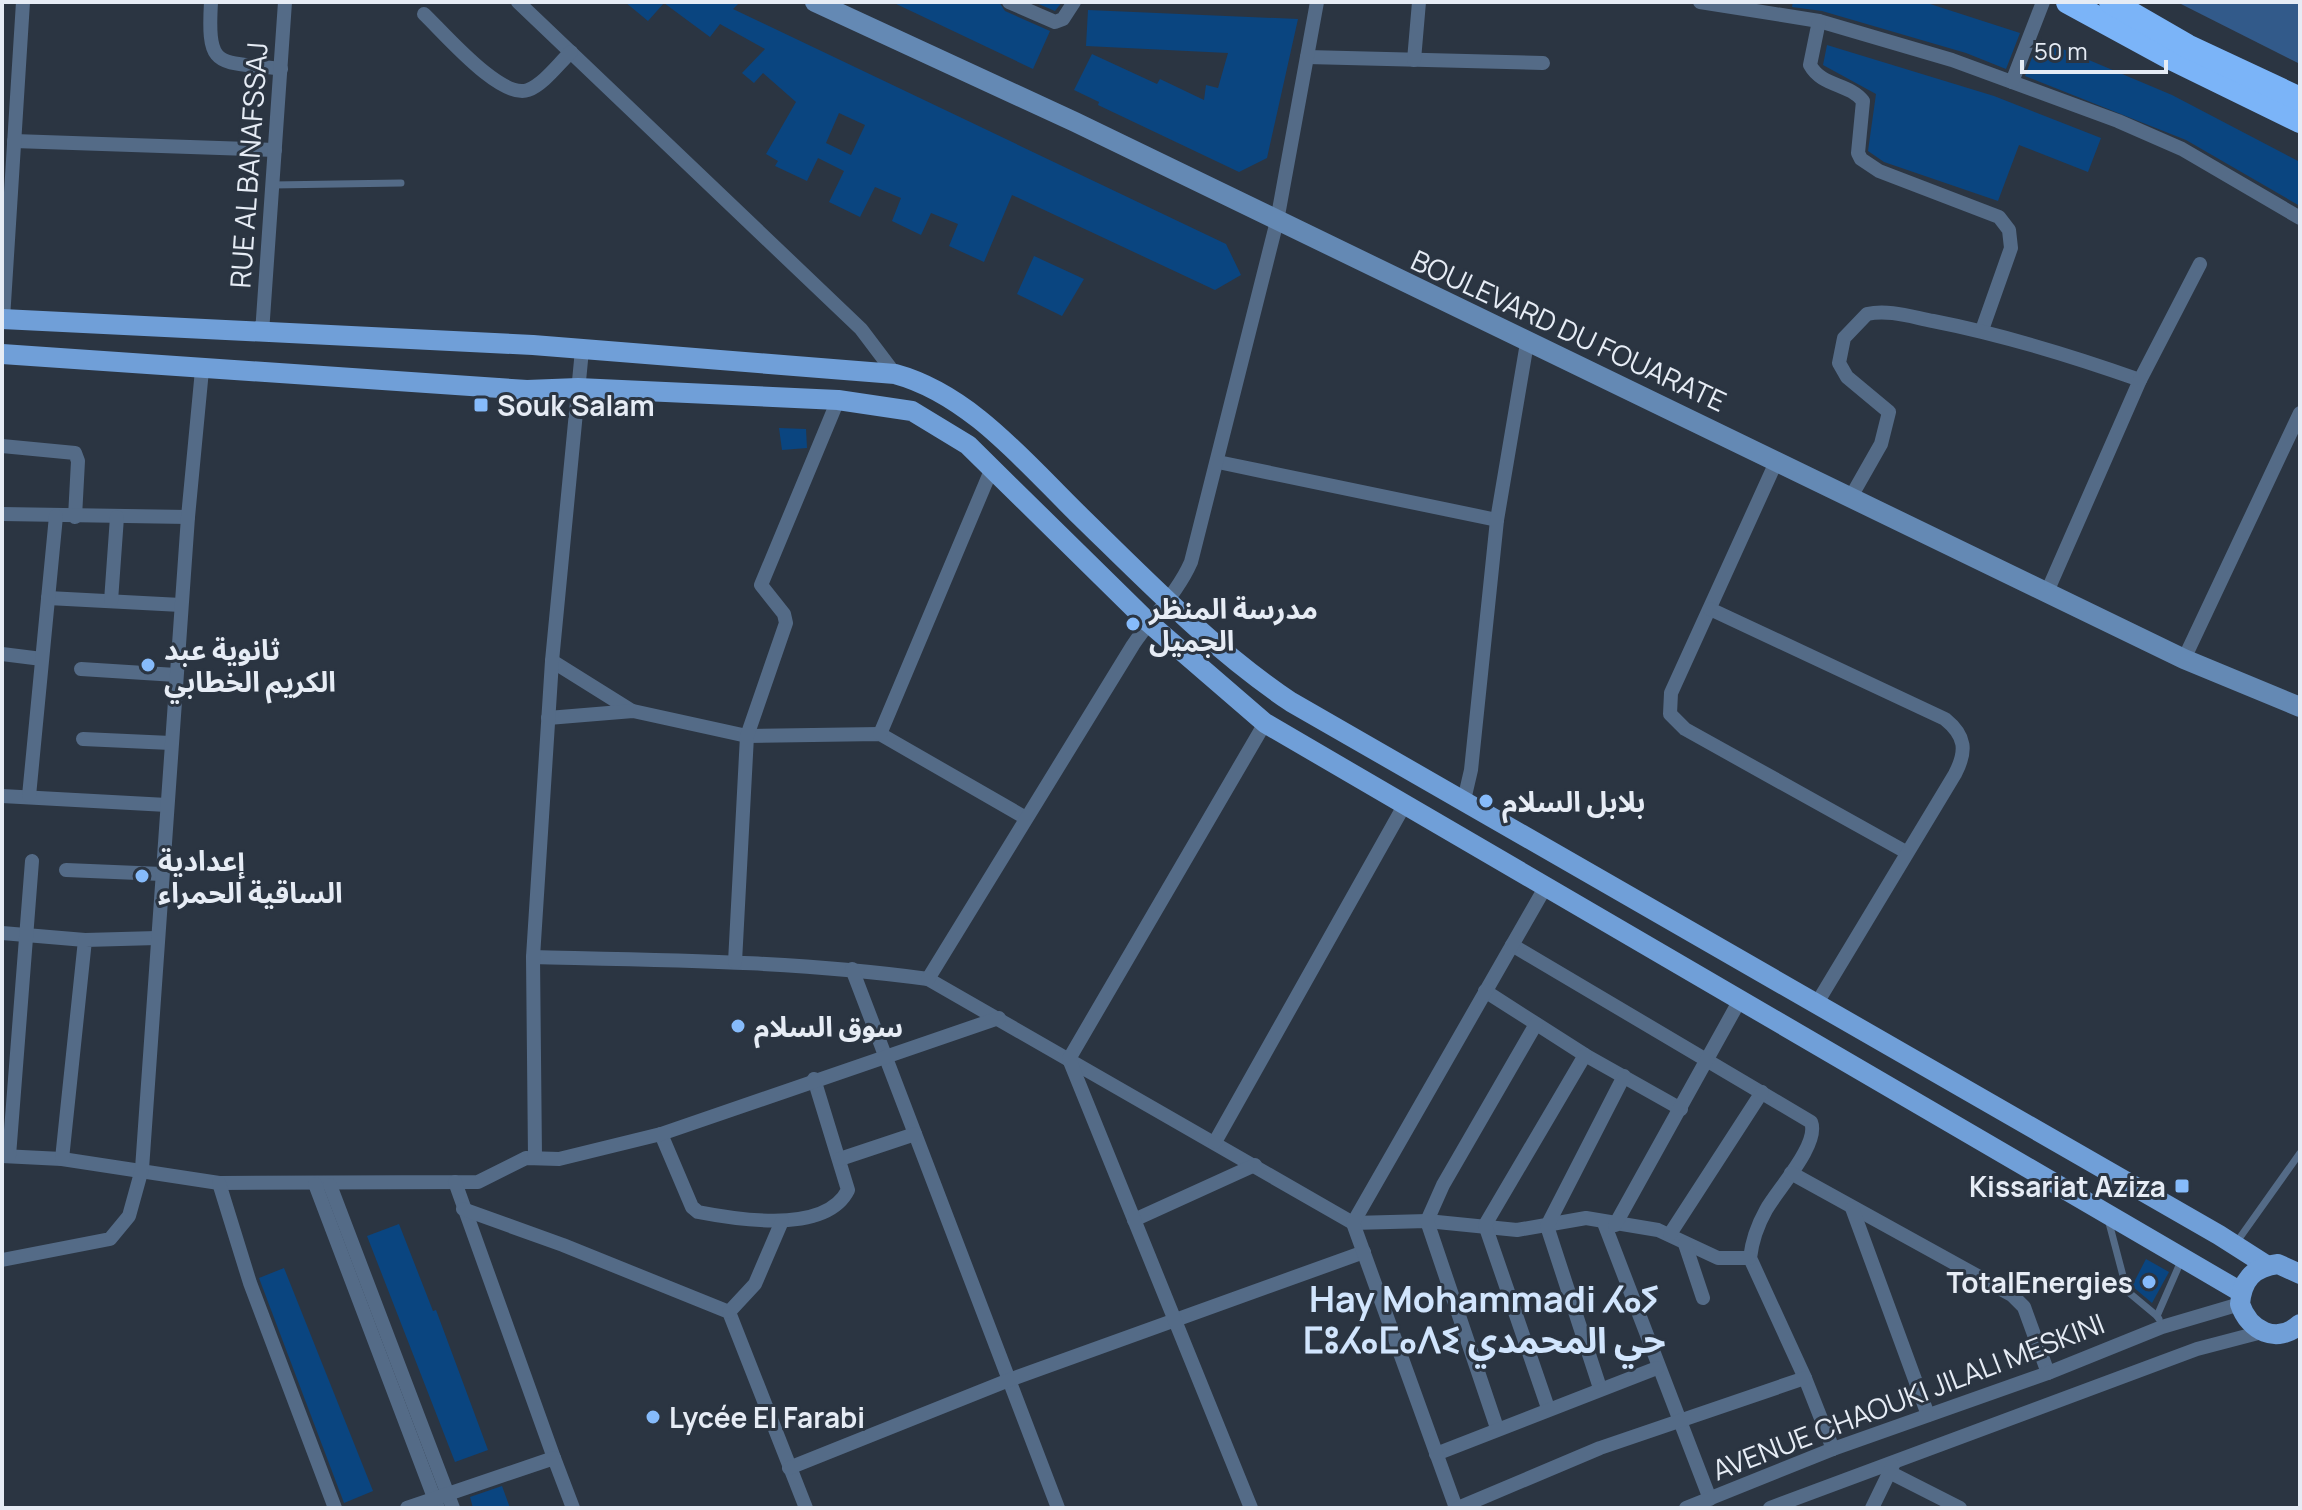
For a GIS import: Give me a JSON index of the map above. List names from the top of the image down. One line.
{"streets":{"street":["RUE AL BANAFSSAJ","BOULEVARD DU FOUARATE","AVENUE CHAOUKI JILALI MESKINI"]},"districts":["Hay Mohammadi ⵃⴰⵢ ⵎⵓⵃⴰⵎⴰⴷⵉ حي المحمدي"],"places":{"transit":["Souk Salam","Kissariat Aziza"],"other":["مدرسة المنظر الجميل","ثانوية عبد الكريم الخطابي","بلابل السلام","إعدادية الساقية الحمراء","سوق السلام","TotalEnergies","Lycée El Farabi"]},"scale_bar":"50 m"}
